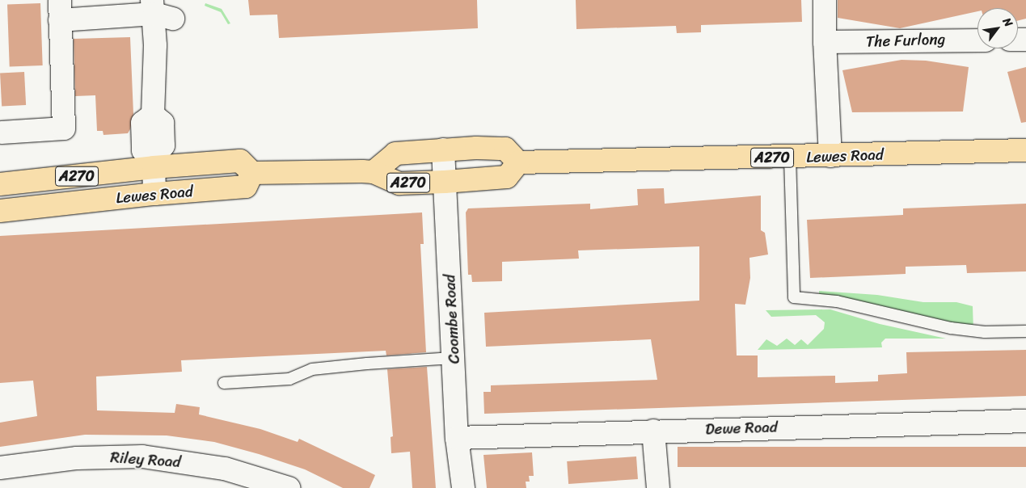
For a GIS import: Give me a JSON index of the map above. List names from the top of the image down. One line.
{"streets":{"main road":["Lewes Road","A270"],"street":["The Furlong","Coombe Road","Dewe Road","Riley Road"]},"crossings":[["Lewes Road","A270"],["A270","Coombe Road"],["Coombe Road","Dewe Road"]],"north":"top right"}
